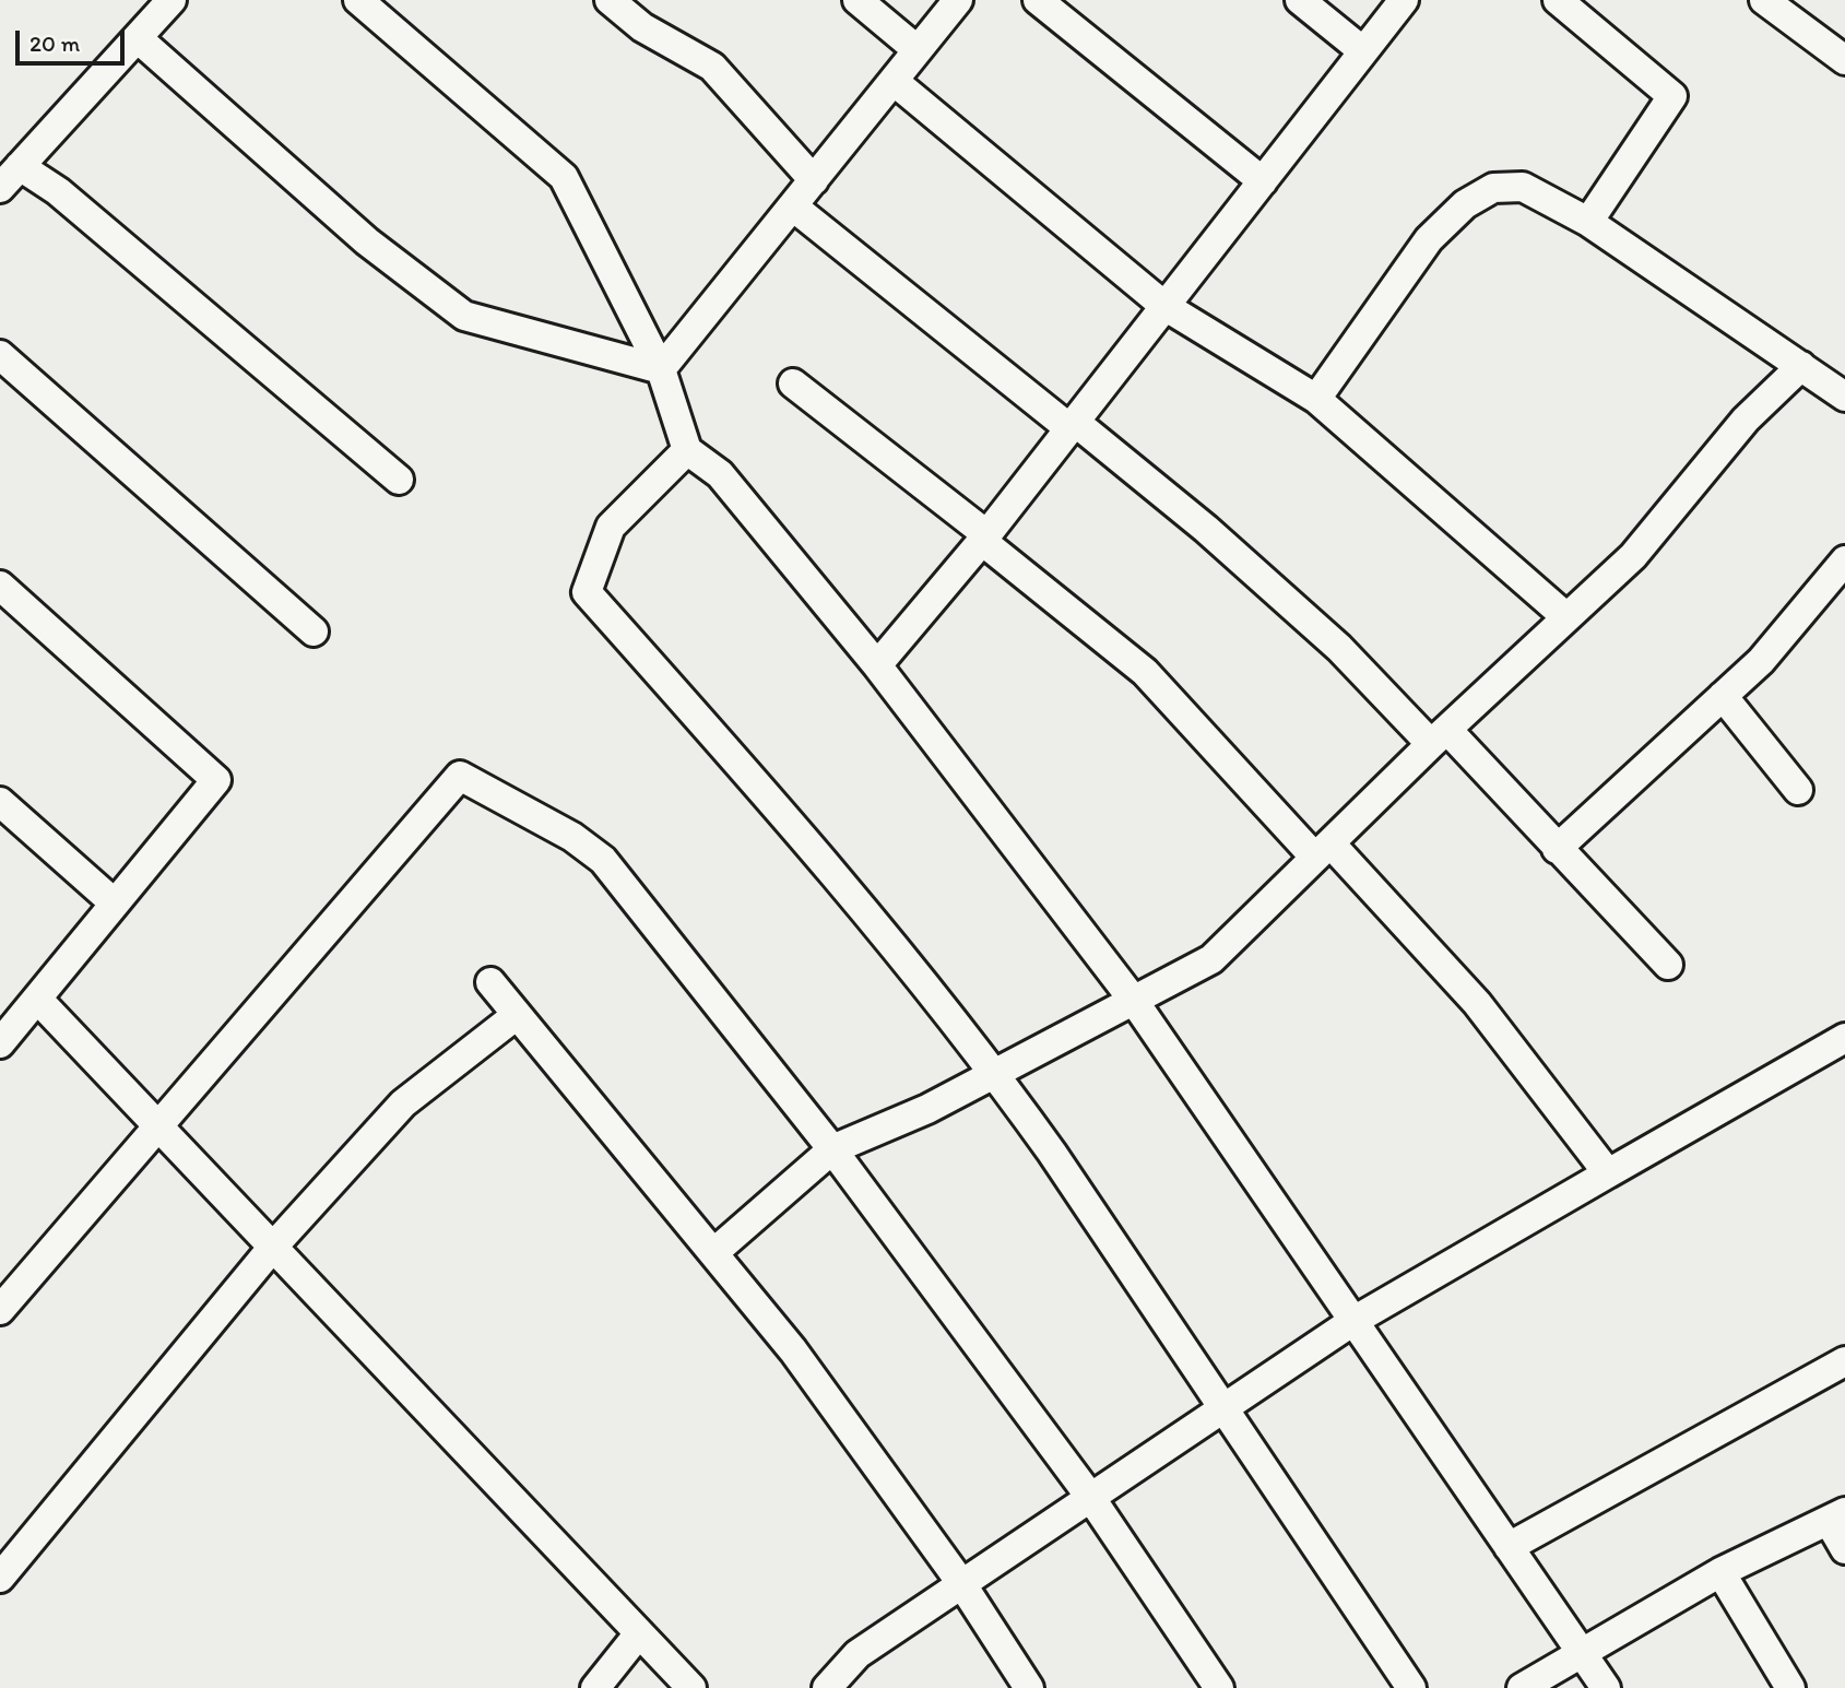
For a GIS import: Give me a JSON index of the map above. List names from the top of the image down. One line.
{"scale_bar":"20 m"}
